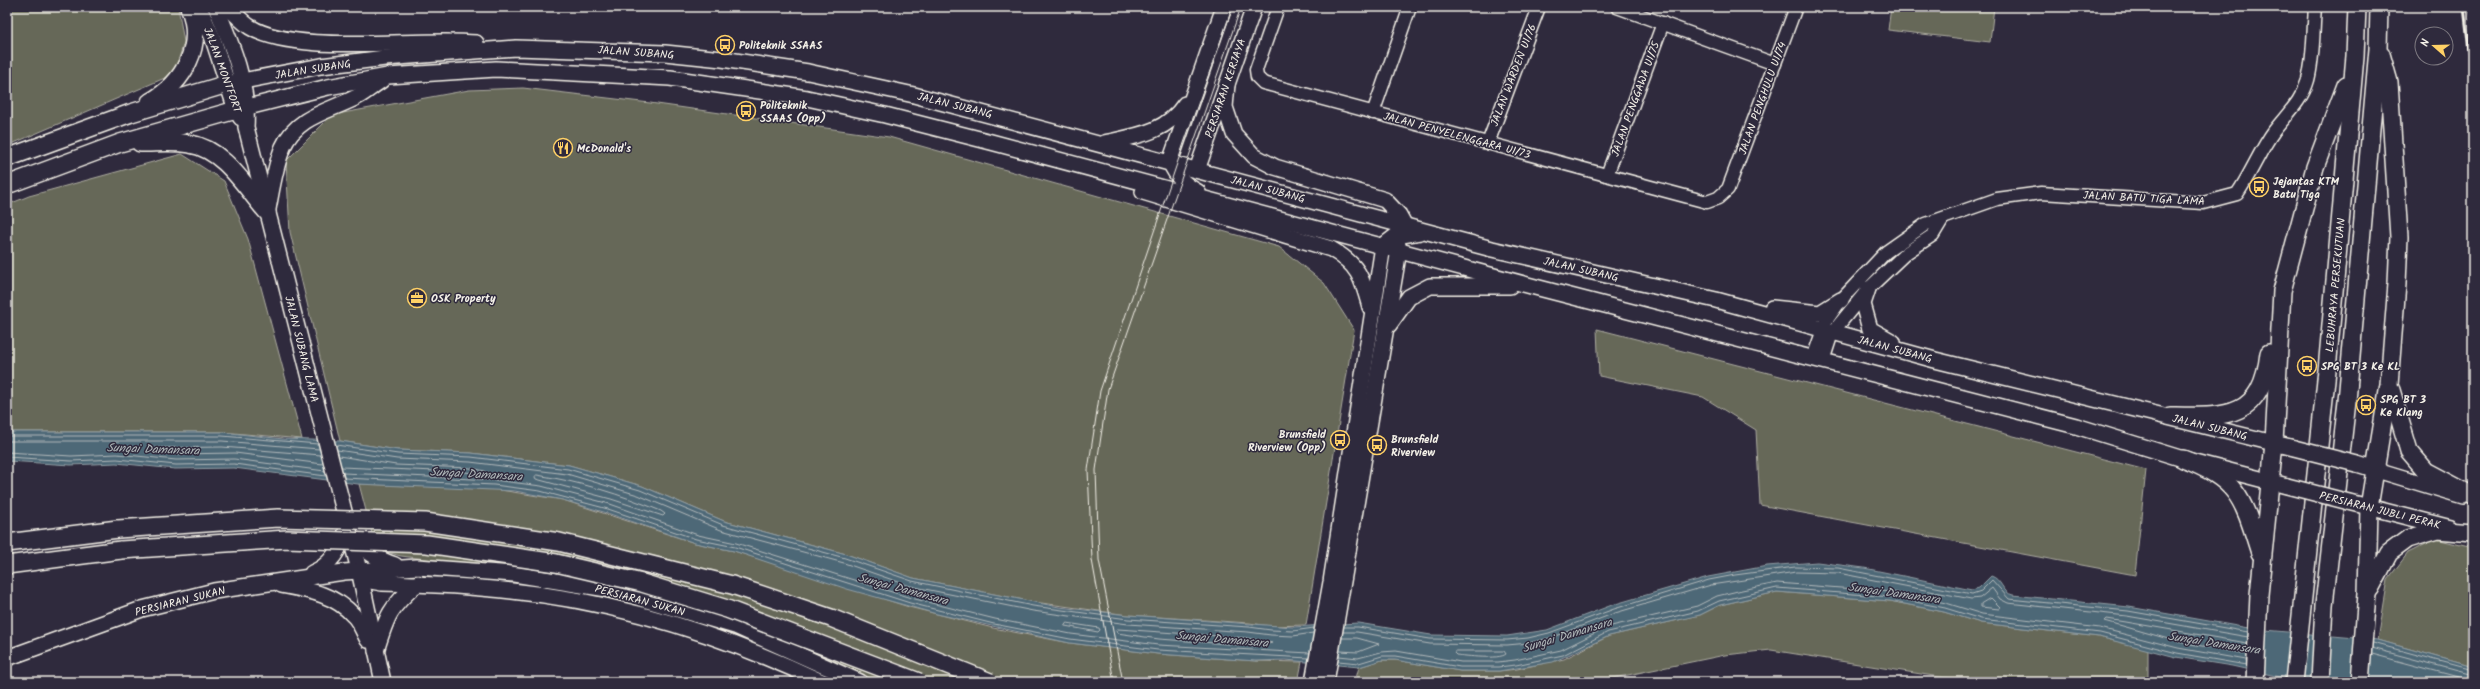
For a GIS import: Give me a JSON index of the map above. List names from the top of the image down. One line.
{"streets":{"highway":["LEBUHRAYA PERSEKUTUAN"],"main road":["JALAN SUBANG","JALAN MONTFORT","PERSIARAN KERJAYA","JALAN SUBANG LAMA","PERSIARAN JUBLI PERAK","PERSIARAN SUKAN"],"street":["JALAN WARDEN U1/76","JALAN PENGHULU U1/74","JALAN PENGGAWA U1/75","JALAN PENYELENGGARA U1/73","JALAN BATU TIGA LAMA"]},"crossings":[["JALAN SUBANG","JALAN MONTFORT"],["JALAN SUBANG","PERSIARAN KERJAYA"],["JALAN SUBANG","JALAN BATU TIGA LAMA"],["JALAN MONTFORT","JALAN SUBANG LAMA"],["JALAN WARDEN U1/76","JALAN PENYELENGGARA U1/73"],["JALAN PENGHULU U1/74","JALAN PENYELENGGARA U1/73"],["JALAN PENGGAWA U1/75","JALAN PENYELENGGARA U1/73"],["JALAN SUBANG LAMA","PERSIARAN SUKAN"]],"water":["Sungai Damansara"],"places":{"bus stop":["Politeknik SSAAS","Politeknik SSAAS (Opp)","Jejantas KTM Batu Tiga","SPG BT 3 Ke KL","SPG BT 3 Ke Klang","Brunsfield Riverview (Opp)","Brunsfield Riverview"],"restaurant":["McDonald's"],"office":["OSK Property"]},"north":"left"}
